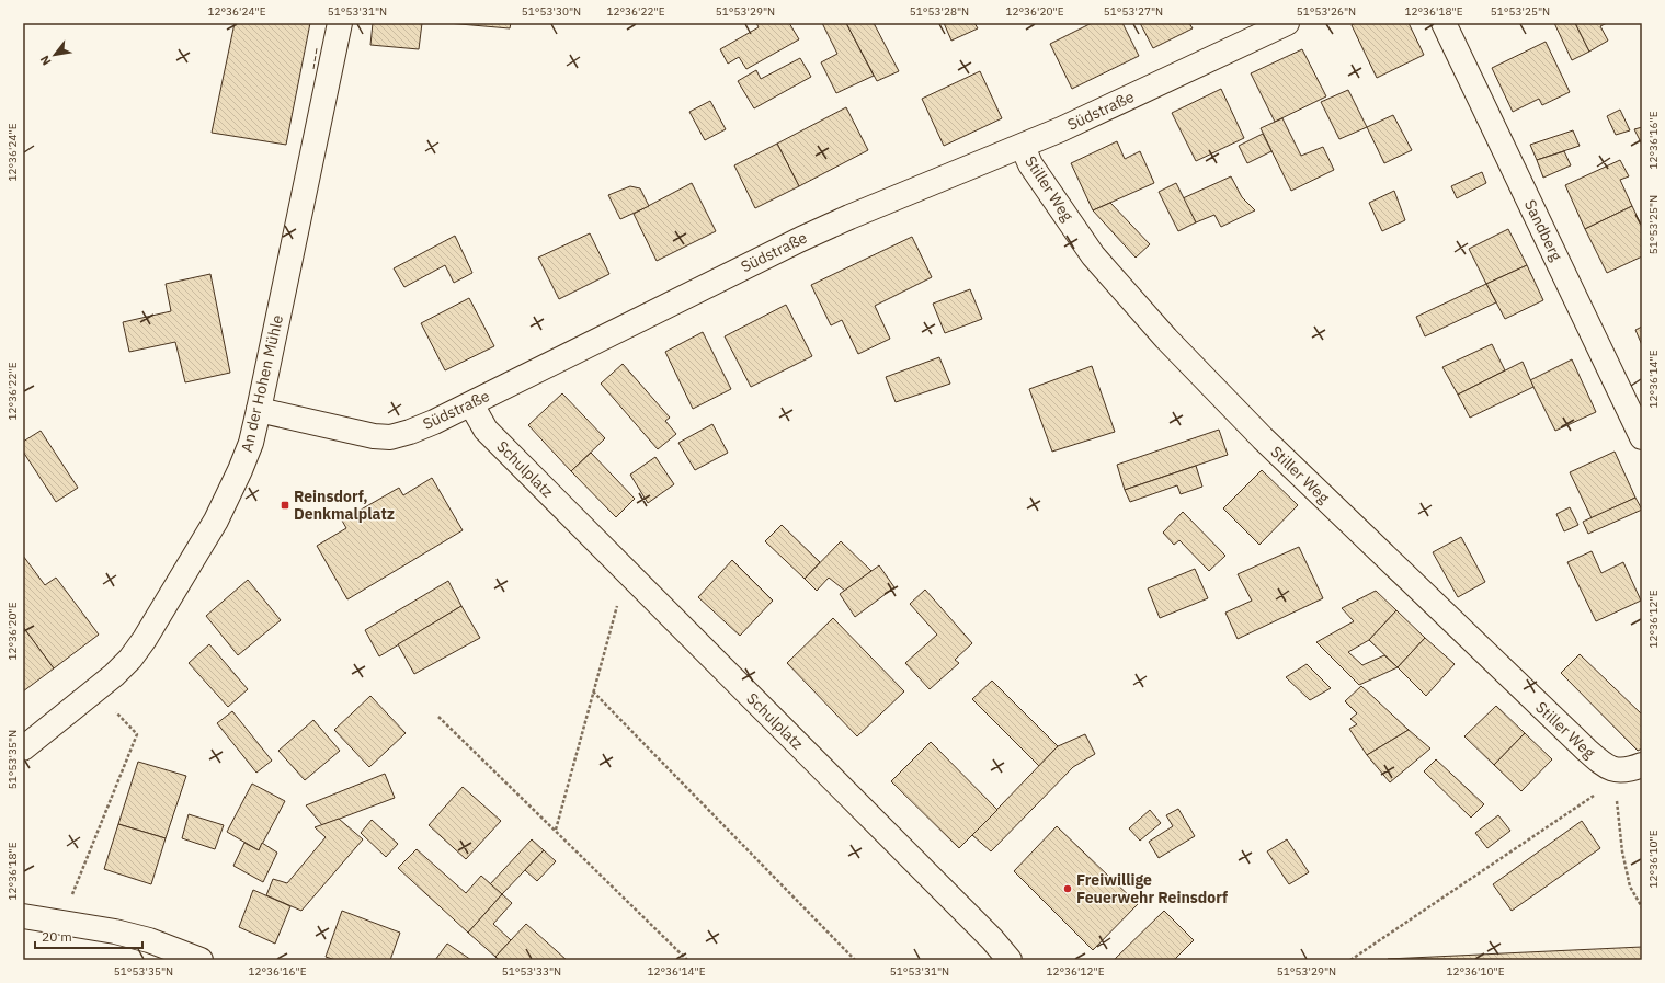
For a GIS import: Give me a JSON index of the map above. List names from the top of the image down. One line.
{"streets":{"street":["Südstraße","Stiller Weg","Sandberg","An der Hohen Mühle","Schulplatz"]},"crossings":[["Südstraße","Stiller Weg"],["Südstraße","An der Hohen Mühle"],["Südstraße","Schulplatz"]],"places":{"transit":["Reinsdorf, Denkmalplatz"],"other":["Freiwillige Feuerwehr Reinsdorf"]},"scale_bar":"20 m","north":"bottom left","coordinates":["12°36'24\"E","51°53'31\"N","51°53'30\"N","12°36'22\"E","51°53'29\"N","51°53'28\"N","12°36'20\"E","51°53'27\"N","51°53'26\"N","12°36'18\"E","51°53'25\"N","12°36'16\"E","12°36'14\"E","12°36'12\"E","51°53'35\"N","12°36'10\"E","51°53'33\"N"]}
